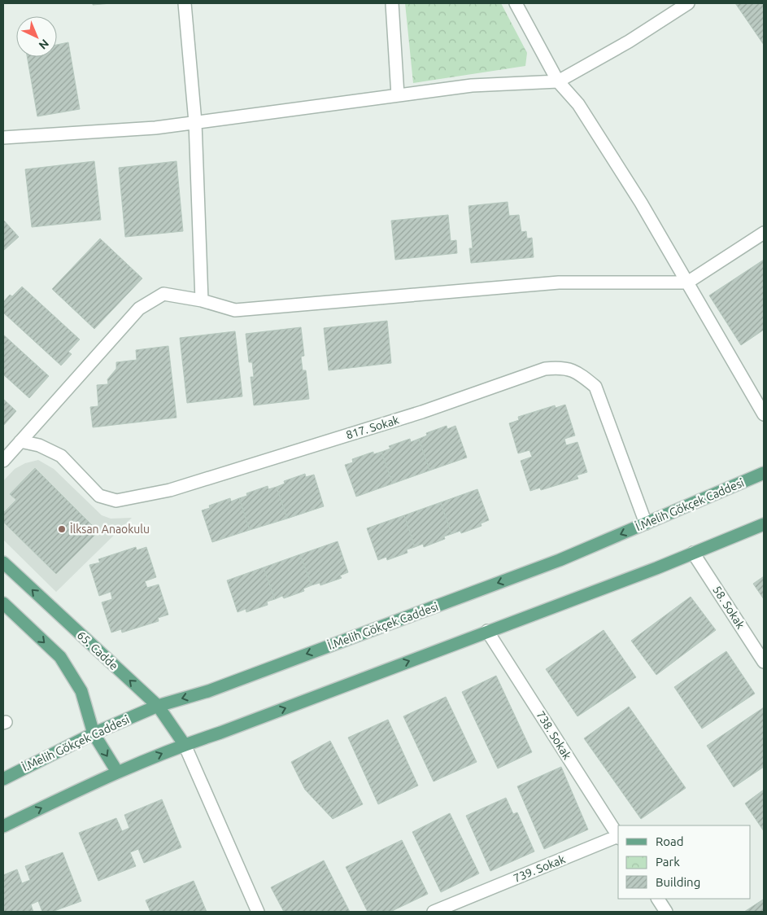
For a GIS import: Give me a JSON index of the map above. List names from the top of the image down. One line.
{"streets":{"main road":["İ.Melih Gökçek Caddesi","65. Cadde"],"street":["817. Sokak","58. Sokak","738. Sokak","739. Sokak"]},"crossings":[["817. Sokak","İ.Melih Gökçek Caddesi"],["İ.Melih Gökçek Caddesi","65. Cadde"]],"places":["İlksan Anaokulu"],"legend":["Road","Park","Building"],"north":"bottom right"}
